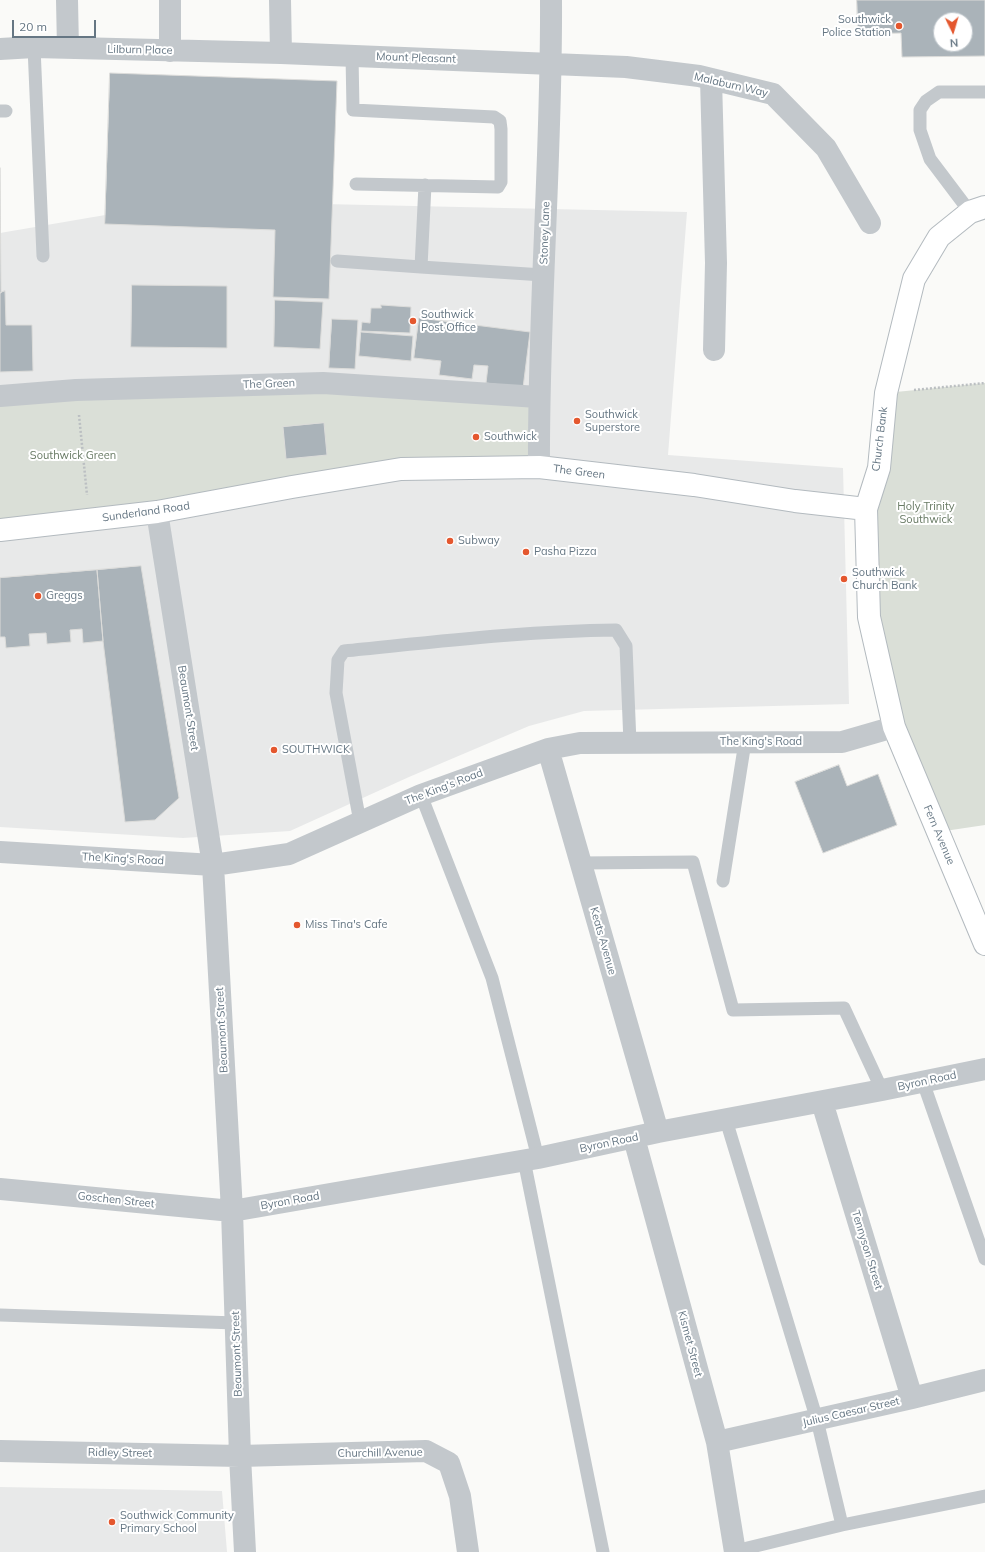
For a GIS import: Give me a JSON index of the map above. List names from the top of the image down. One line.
{"streets":{"street":["Lilburn Place","Mount Pleasant","Malaburn Way","Stoney Lane","The Green","Church Bank","Sunderland Road","Beaumont Street","The King's Road","Fern Avenue","Keats Avenue","Byron Road","Goschen Street","Tennyson Street","Kismet Street","Julius Caesar Street","Ridley Street","Churchill Avenue"]},"crossings":[["Lilburn Place","Mount Pleasant"],["Mount Pleasant","Malaburn Way"],["Mount Pleasant","Stoney Lane"],["Malaburn Way","Stoney Lane"],["Stoney Lane","The Green"],["The Green","Church Bank"],["The Green","Sunderland Road"],["Church Bank","The King's Road"],["Church Bank","Fern Avenue"],["Sunderland Road","Beaumont Street"],["Beaumont Street","The King's Road"],["Beaumont Street","Byron Road"],["Beaumont Street","Goschen Street"],["Beaumont Street","Ridley Street"],["Beaumont Street","Churchill Avenue"],["The King's Road","Fern Avenue"],["The King's Road","Keats Avenue"],["Keats Avenue","Byron Road"],["Byron Road","Goschen Street"],["Byron Road","Tennyson Street"],["Byron Road","Kismet Street"],["Tennyson Street","Julius Caesar Street"],["Kismet Street","Julius Caesar Street"],["Ridley Street","Churchill Avenue"]],"parks":["Southwick Green","Holy Trinity Southwick"],"places":["Southwick Police Station","Southwick Post Office","Southwick Superstore","Southwick","Subway","Pasha Pizza","Southwick Church Bank","Greggs","SOUTHWICK","Miss Tina's Cafe","Southwick Community Primary School"],"scale_bar":"20 m","north":"bottom"}
